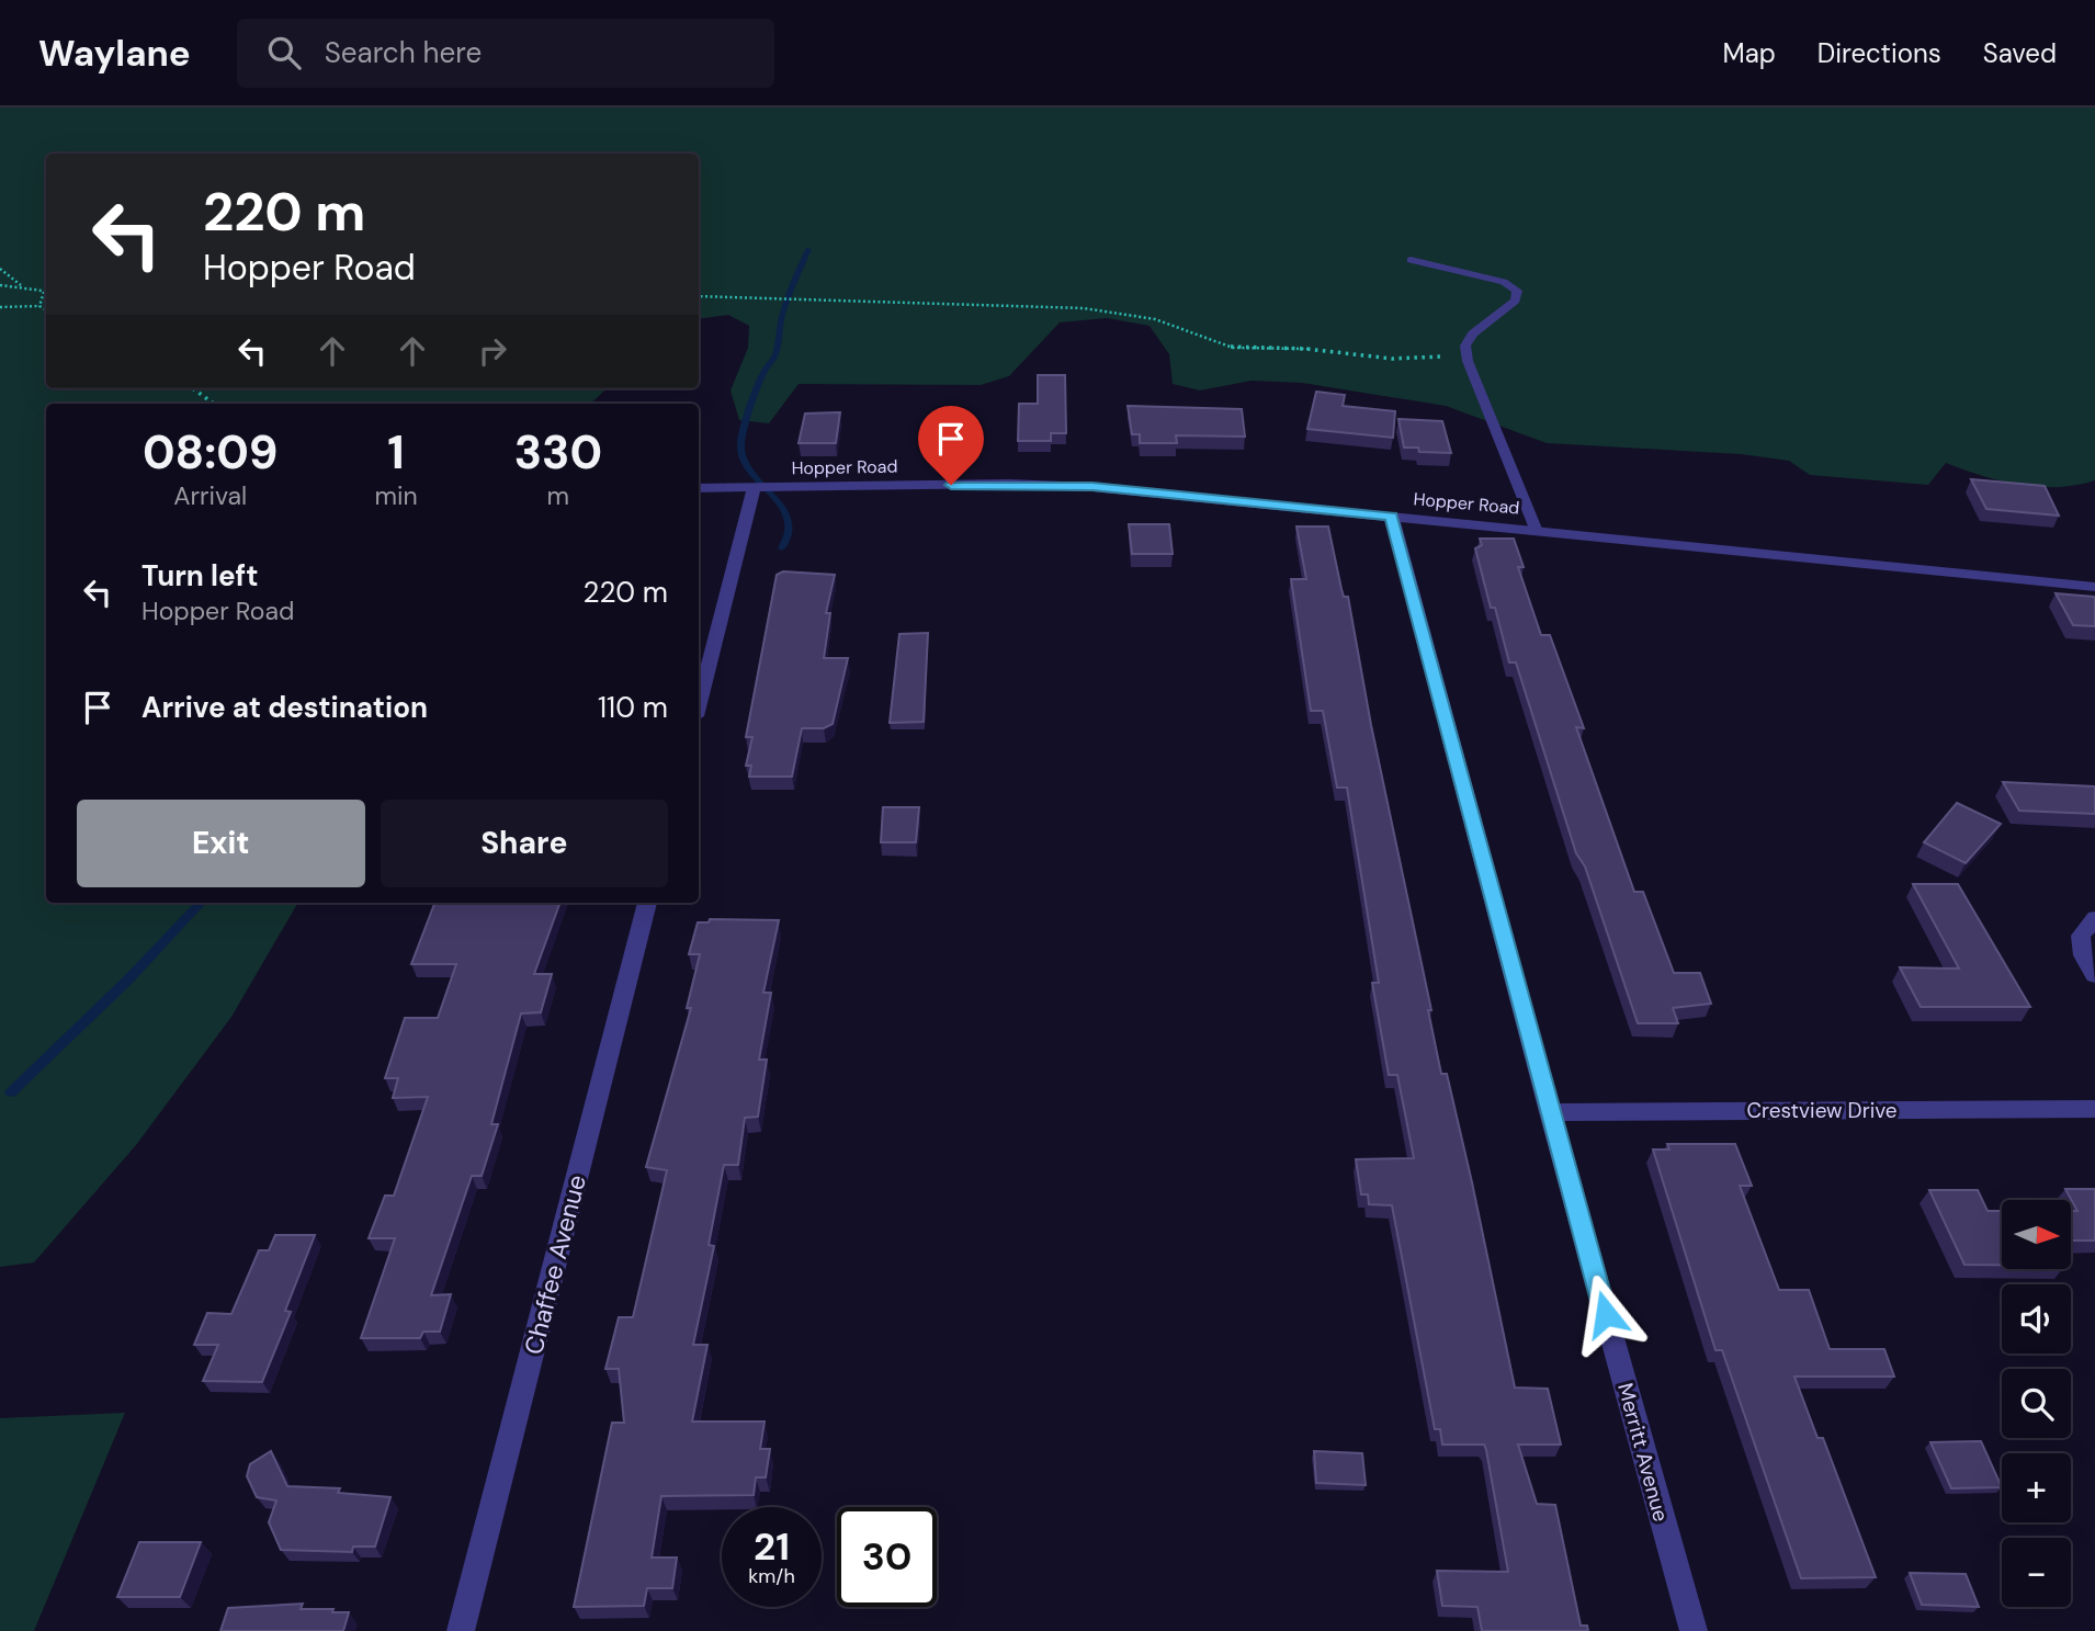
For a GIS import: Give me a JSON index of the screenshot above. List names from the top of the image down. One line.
{"streets":{"street":["Hopper Road","Crestview Drive","Chaffee Avenue","Merritt Avenue"]},"crossings":[["Hopper Road","Merritt Avenue"],["Crestview Drive","Merritt Avenue"]],"north":"right","page":{"header":"Waylane","search":"Search here","nav":["Map","Directions","Saved"],"turn":["220 m","Hopper Road"],"eta":["08:09","Arrival","1","min","330","m"],"list":[{"name":"Turn left","note":"Hopper Road","value":"220 m"},{"name":"Arrive at destination","value":"110 m"}],"buttons":["Exit","Share"],"map_buttons":["+","−"],"speed":"21 km/h","limit":"30"}}
